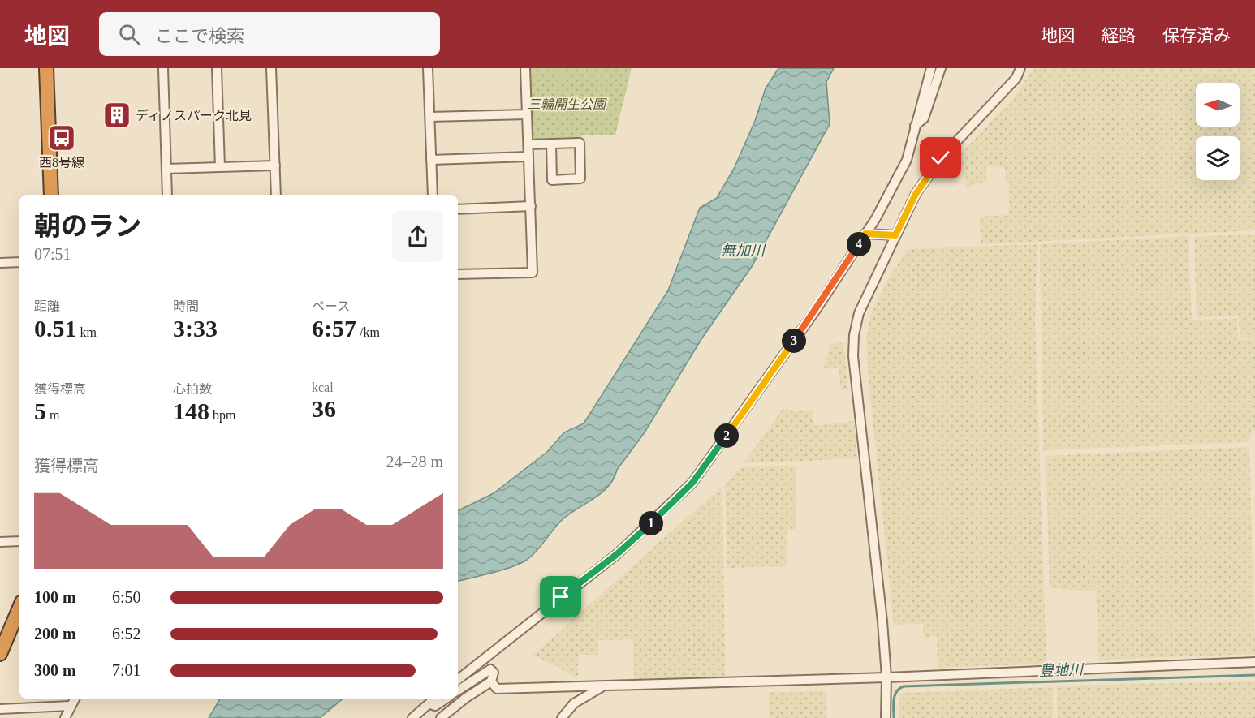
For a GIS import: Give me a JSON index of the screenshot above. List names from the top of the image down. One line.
{"water":["無加川","豊地川"],"parks":["三輪開生公園"],"places":{"building":["ディノスパーク北見"],"bus stop":["西8号線"]},"north":"left","page":{"header":"地図","search":"ここで検索","nav":["地図","経路","保存済み"],"heading":["朝のラン","07:51"],"pins":["4","3","2","1"],"stats":[["距離","0.51 km"],["時間","3:33"],["ペース","6:57 /km"],["獲得標高","5 m"],["心拍数","148 bpm"],["kcal","36"]],"chart":["獲得標高","24–28 m"],"list":[{"name":"100 m","note":"6:50"},{"name":"200 m","note":"6:52"},{"name":"300 m","note":"7:01"}]}}
